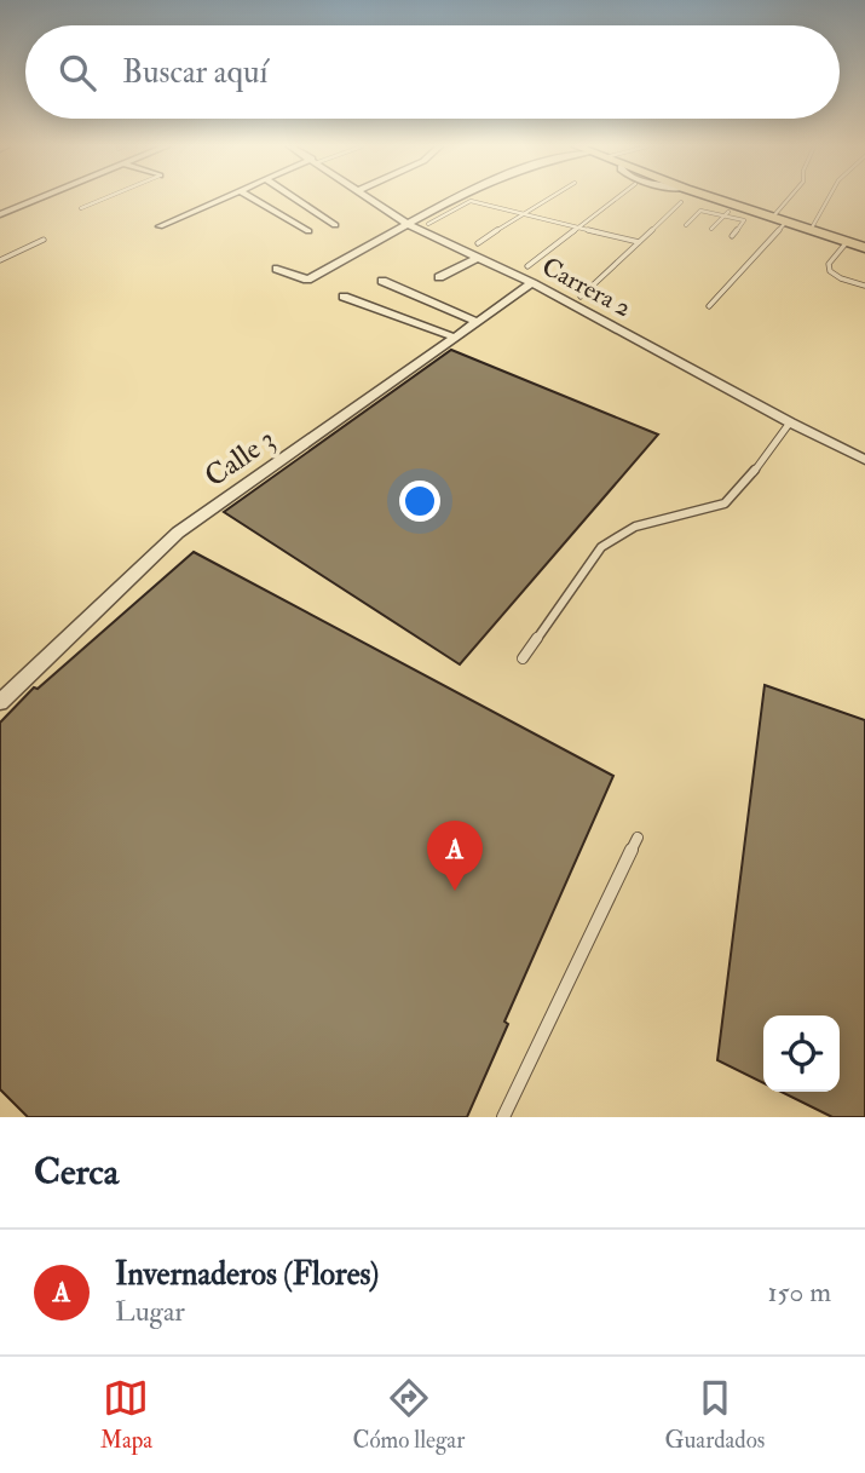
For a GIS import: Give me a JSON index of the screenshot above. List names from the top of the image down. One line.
{"streets":{"street":["Carrera 2","Calle 3"]},"crossings":[["Carrera 2","Calle 3"]],"page":{"search":"Buscar aquí","pins":"A","heading":"Cerca","list":[{"mark":"A","name":"Invernaderos (Flores)","note":"Lugar","value":"150 m"}],"nav":["Mapa","Cómo llegar","Guardados"]}}
